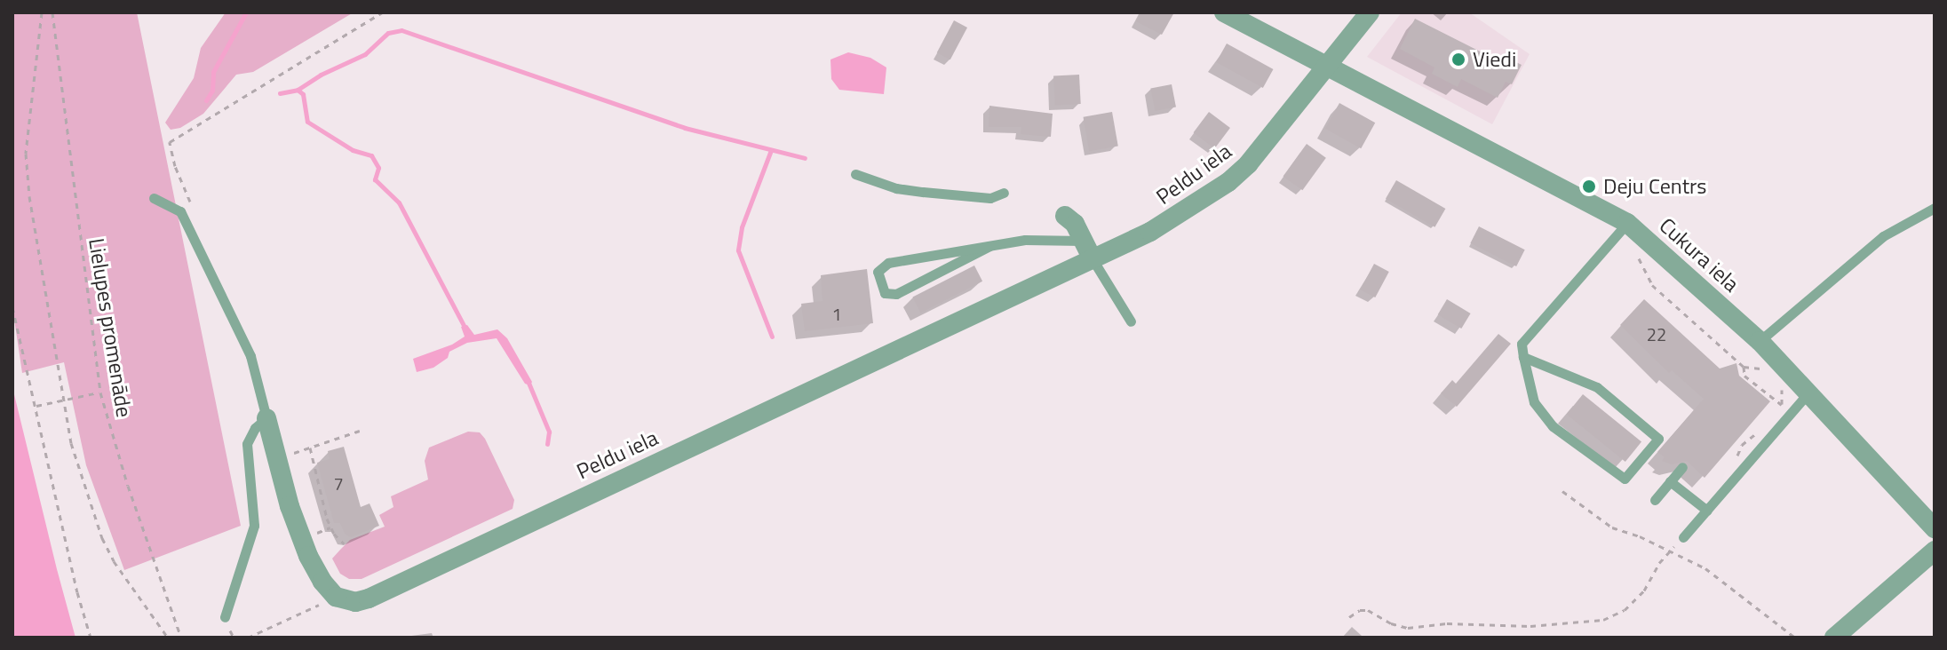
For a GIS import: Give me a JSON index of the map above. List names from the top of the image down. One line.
{"streets":{"street":["Peldu iela","Cukura iela"],"path":["Lielupes promenāde"]},"crossings":[["Peldu iela","Cukura iela"]],"places":["Viedi","Deju Centrs"],"house_numbers":["1","22","7"]}
